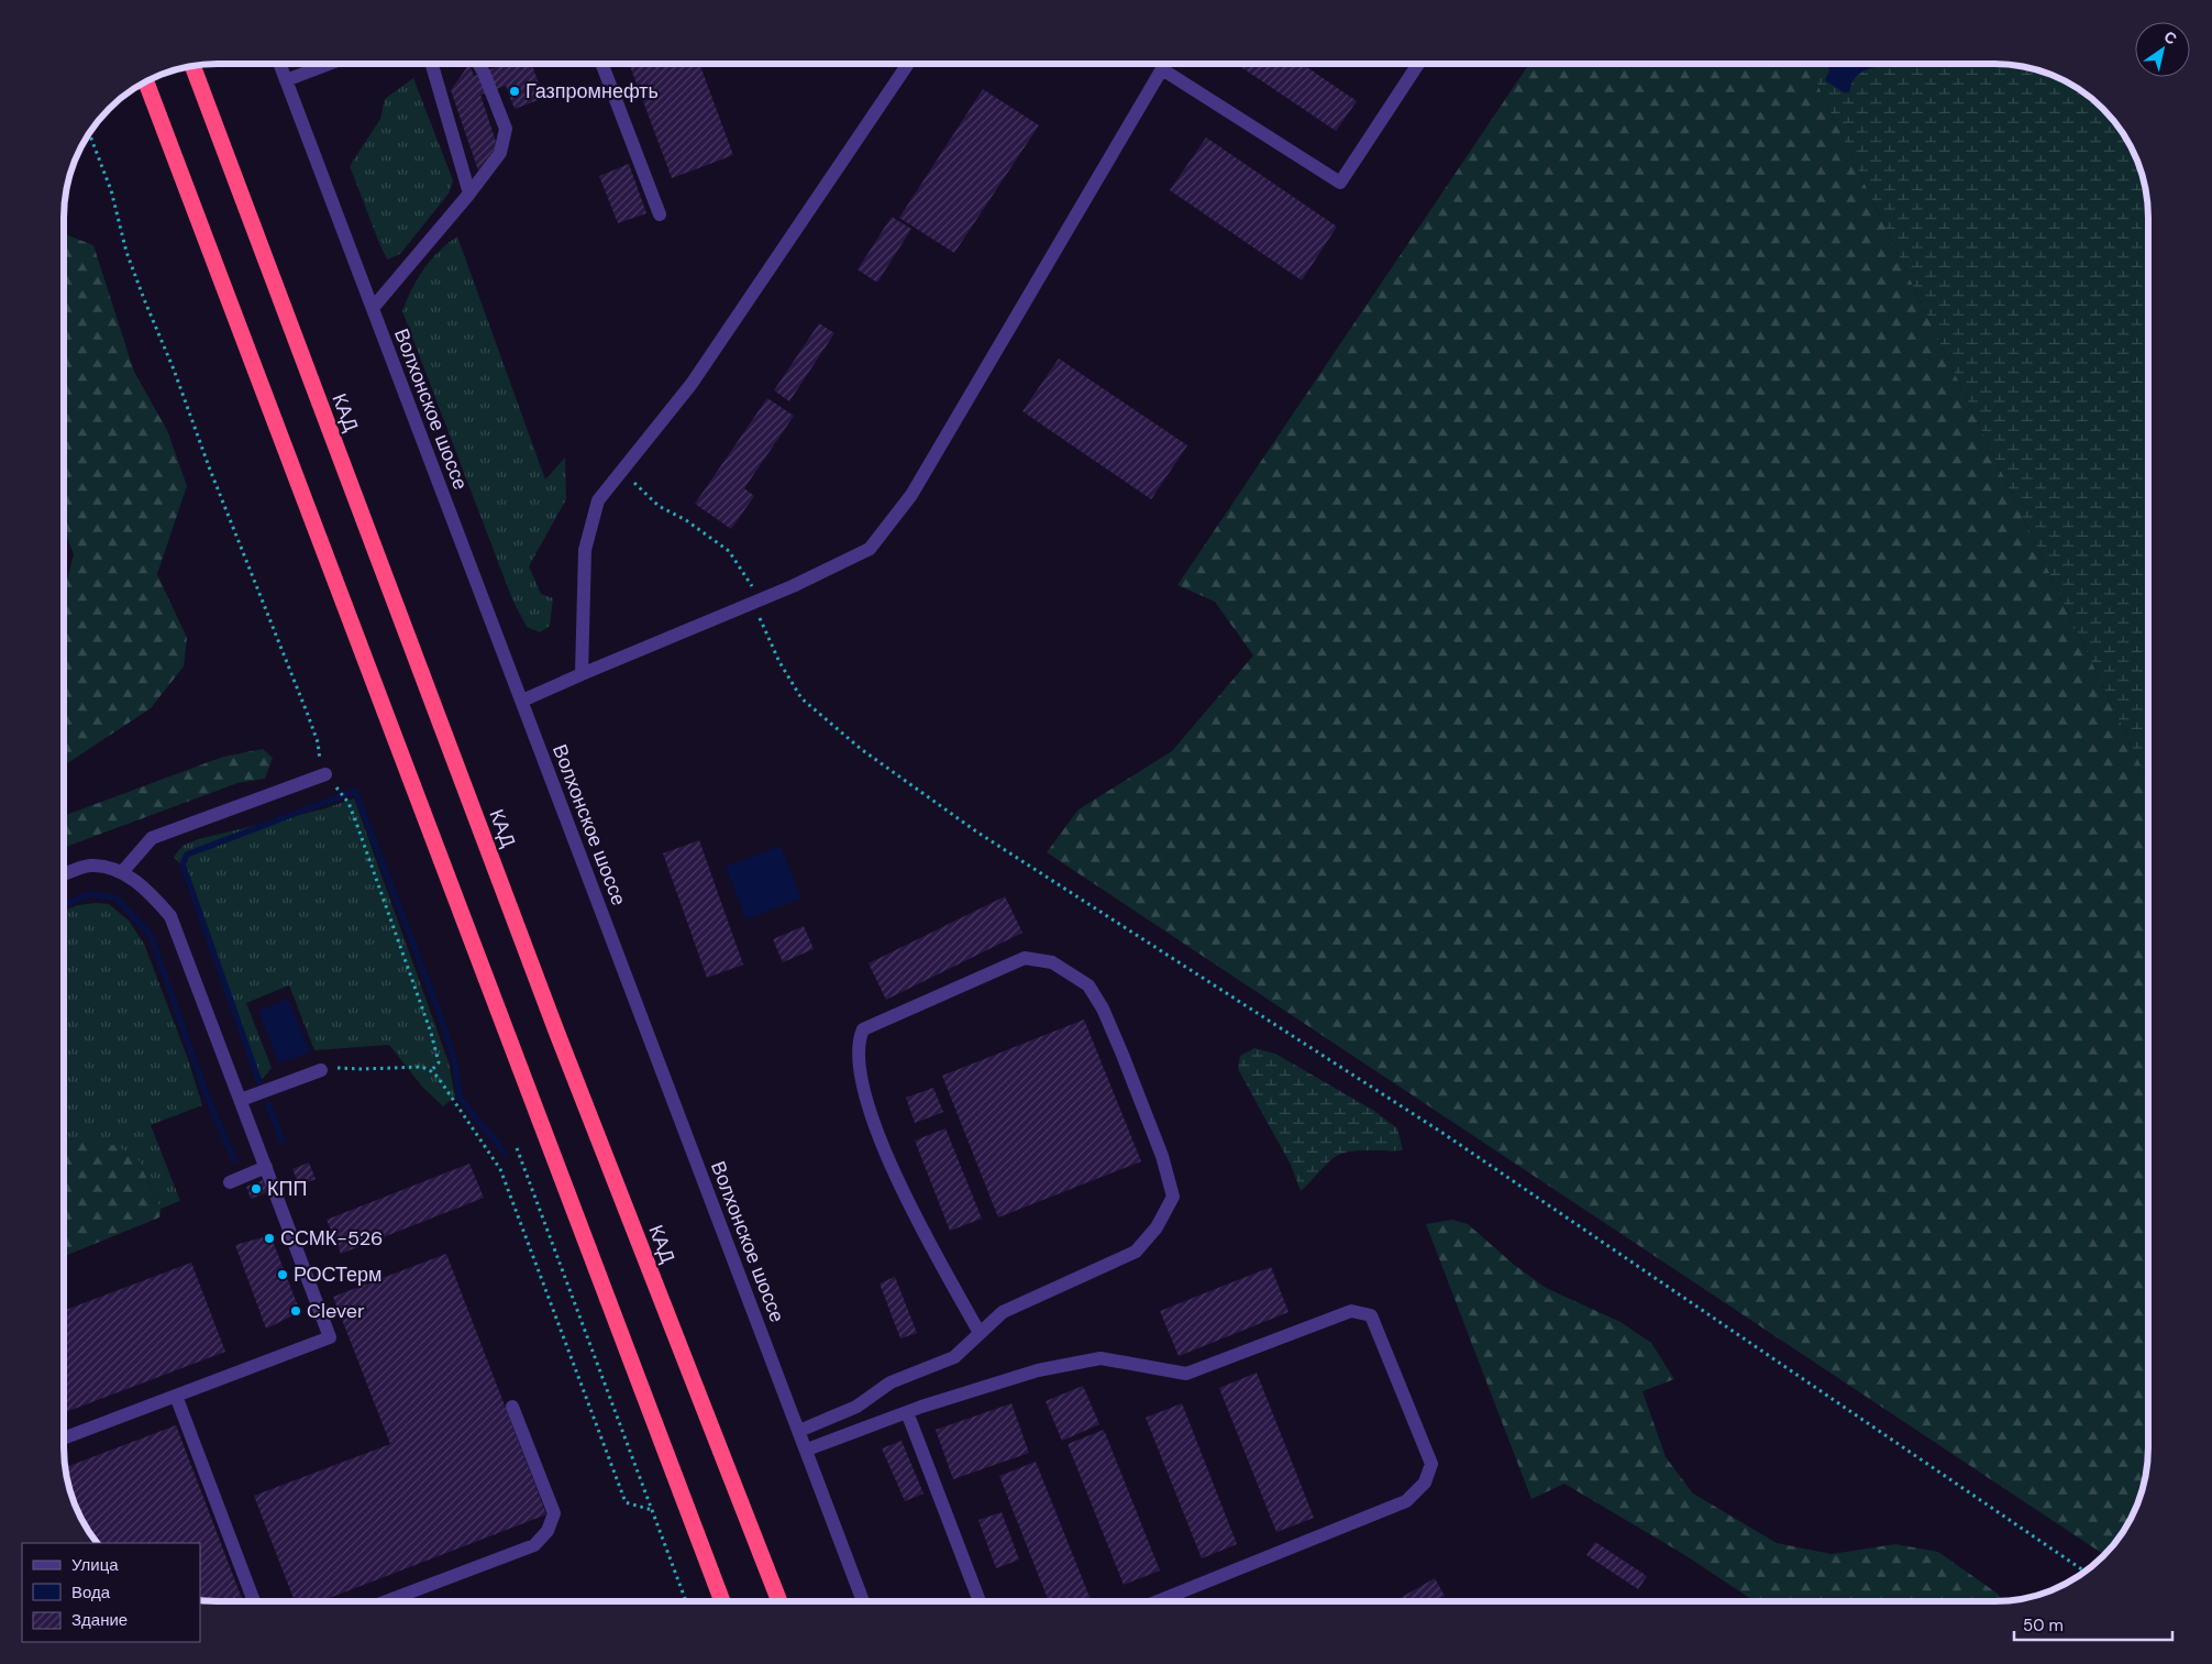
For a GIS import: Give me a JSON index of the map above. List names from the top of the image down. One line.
{"streets":{"highway":["КАД"],"street":["Волхонское шоссе"]},"places":["Газпромнефть","КПП","ССМК-526","РОСТерм","Clever"],"legend":["Улица","Вода","Здание"],"scale_bar":"50 m","north":"top right"}
